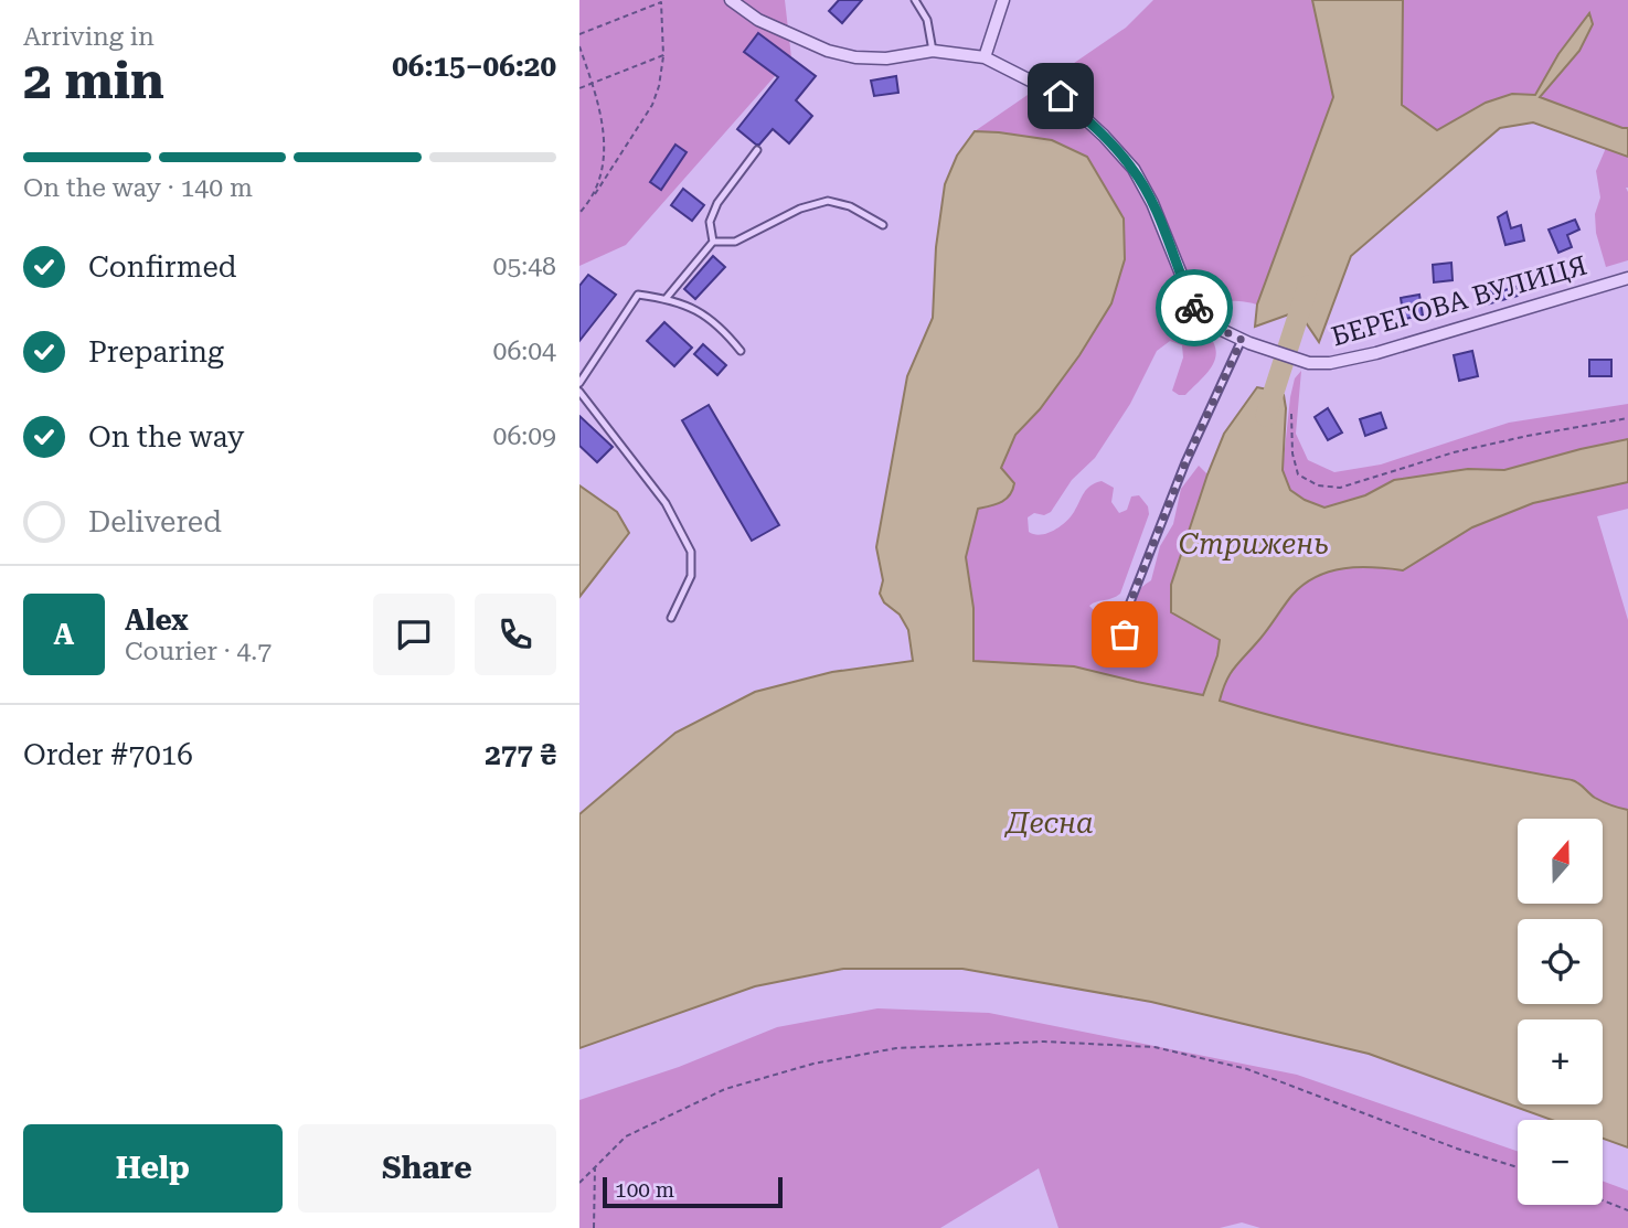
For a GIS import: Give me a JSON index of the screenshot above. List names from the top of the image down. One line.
{"streets":{"street":["БЕРЕГОВА ВУЛИЦЯ"]},"water":["Стрижень","Десна"],"scale_bar":"100 m","north":"top","page":{"heading":["2 min","Arriving in","06:15–06:20"],"panel":["Alex","Courier · 4.7","Order #7016","277 ₴"],"bar":"On the way · 140 m","list":[["Confirmed","05:48"],["Preparing","06:04"],["On the way","06:09"],"Delivered"],"round":"A","map_buttons":["+","−"],"buttons":["Help","Share"],"scale":"100 m"}}
